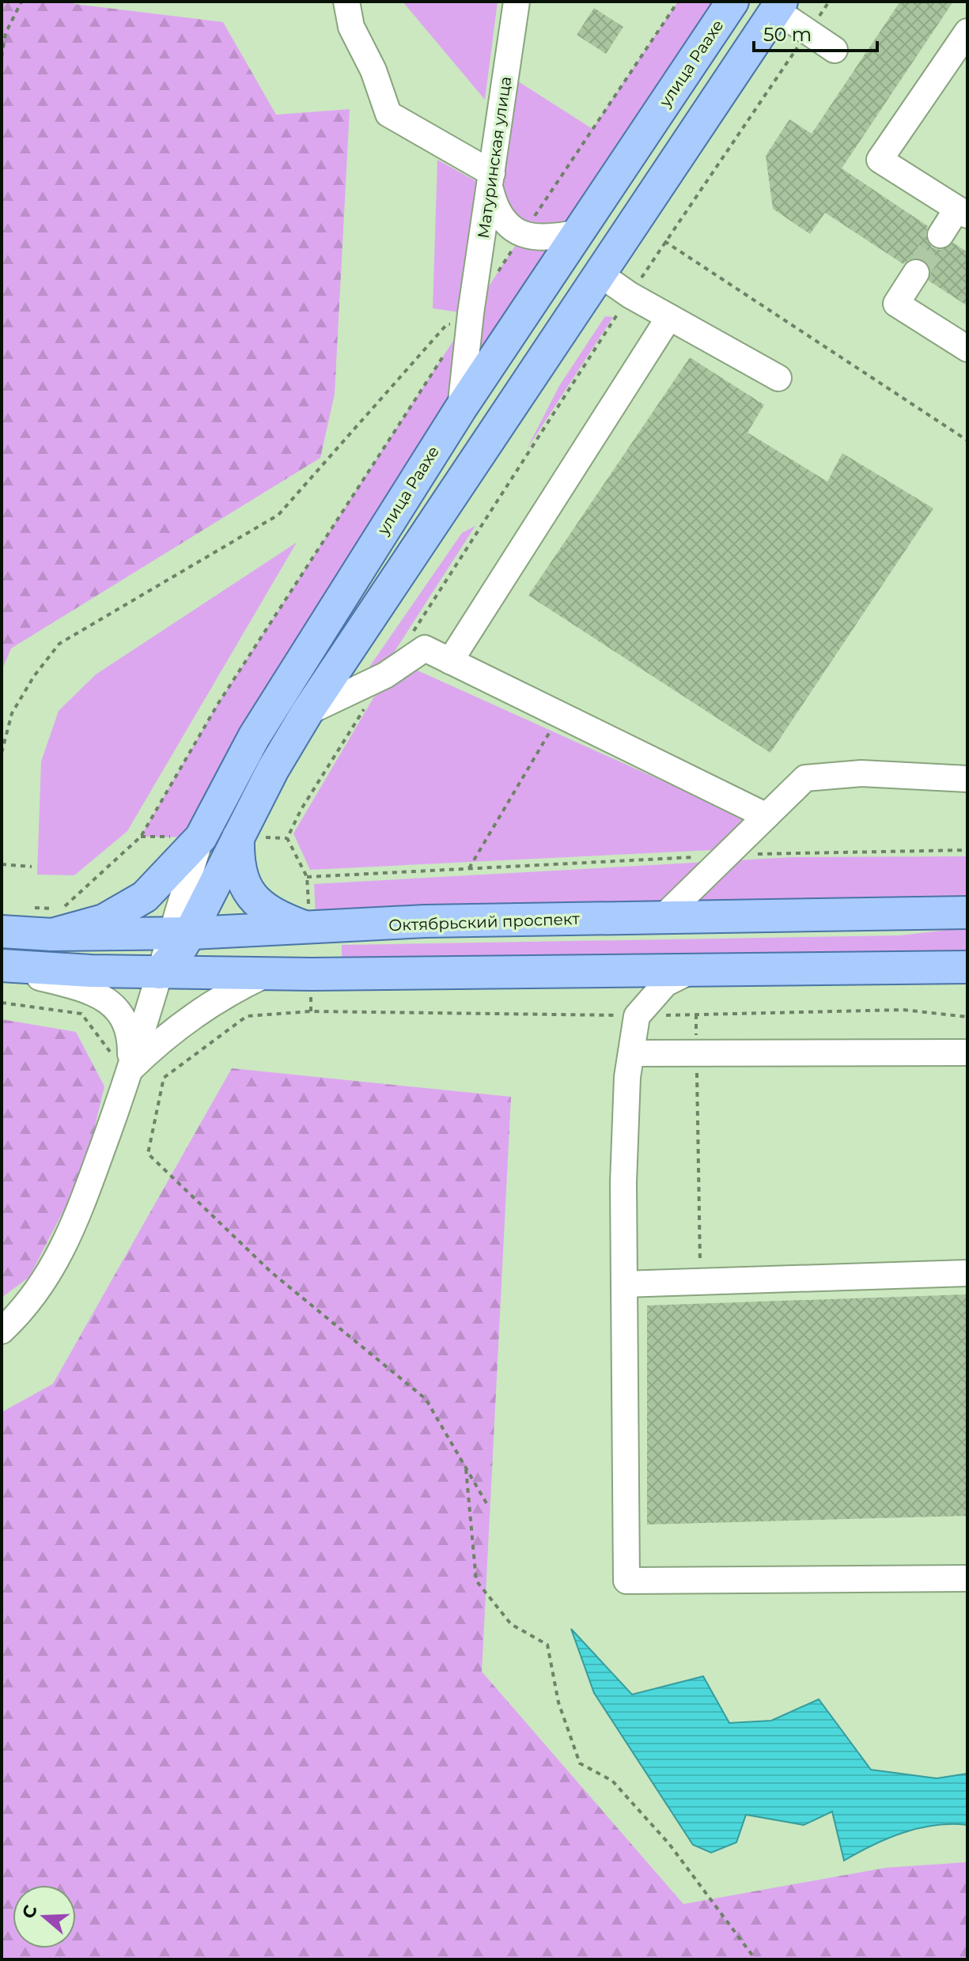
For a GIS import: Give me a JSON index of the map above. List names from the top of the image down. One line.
{"streets":{"main road":["улица Раахе","Октябрьский проспект"],"street":["Матуринская улица"]},"crossings":[["улица Раахе","Матуринская улица"]],"scale_bar":"50 m","north":"left"}
